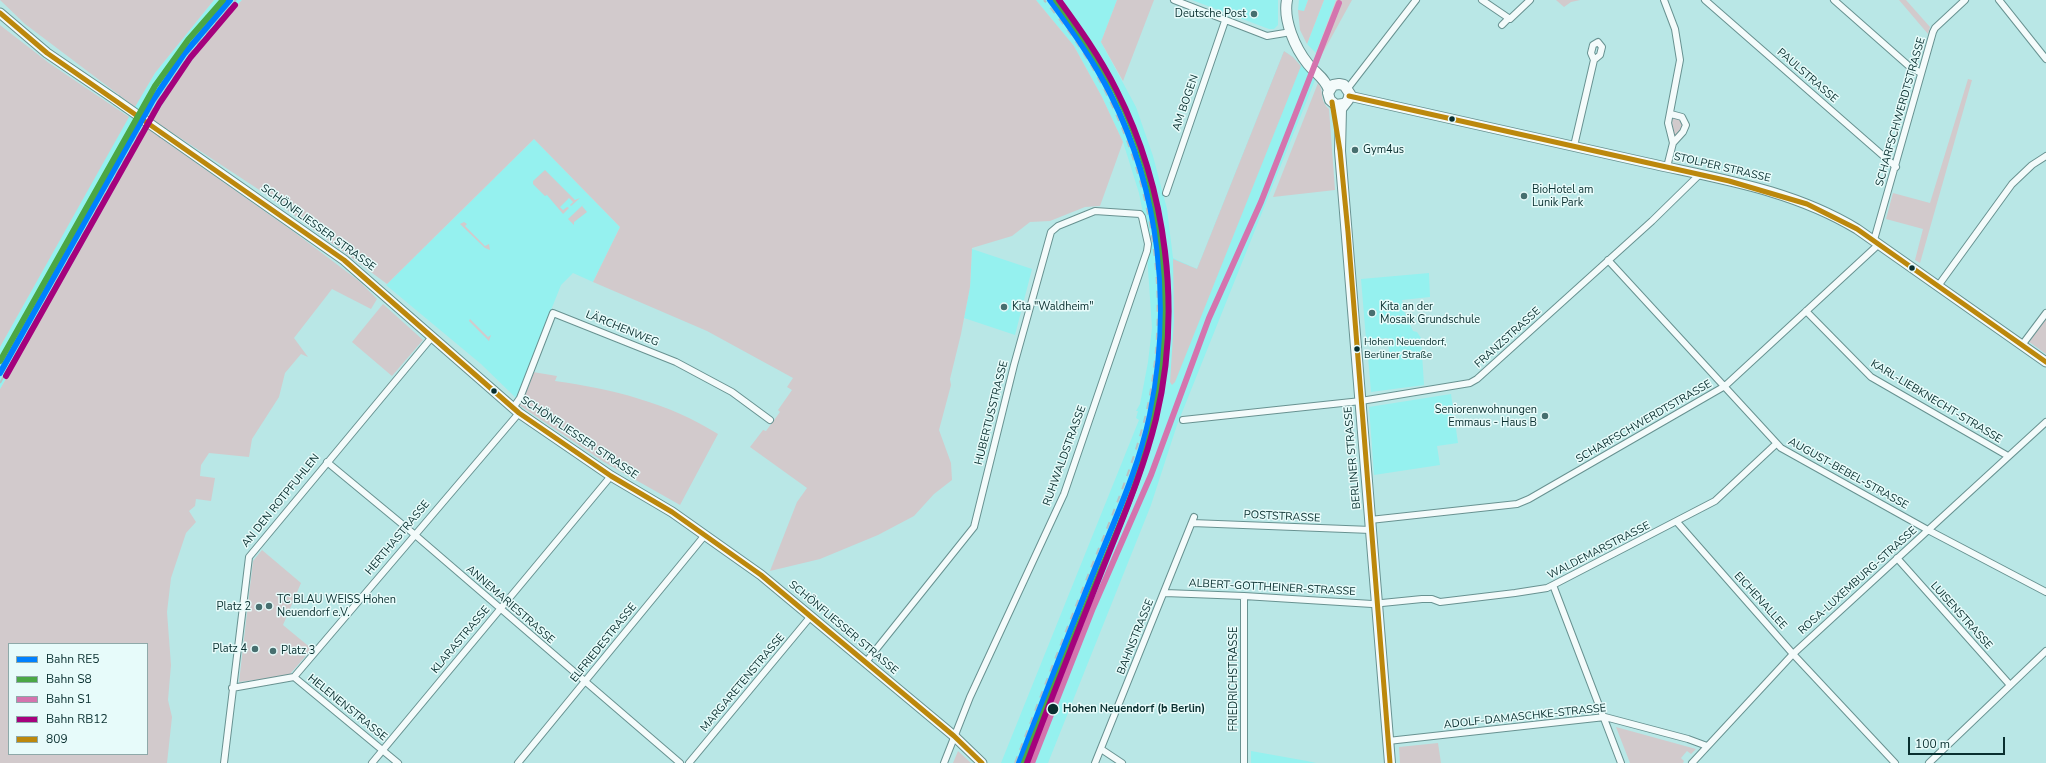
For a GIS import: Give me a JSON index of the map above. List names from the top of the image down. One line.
{"streets":{"main road":["STOLPER STRASSE","SCHÖNFLIESSER STRASSE","BERLINER STRASSE"],"street":["PAULSTRASSE","AM BOGEN","SCHARFSCHWERDTSTRASSE","LÄRCHENWEG","FRANZSTRASSE","KARL-LIEBKNECHT-STRASSE","HUBERTUSSTRASSE","RUHWALDSTRASSE","AUGUST-BEBEL-STRASSE","AN DEN ROTPFUHLEN","POSTSTRASSE","HERTHASTRASSE","WALDEMARSTRASSE","ROSA-LUXEMBURG-STRASSE","ALBERT-GOTTHEINER-STRASSE","EICHENALLEE","ANNEMARIESTRASSE","LUISENSTRASSE","BAHNSTRASSE","KLARASTRASSE","ELFRIEDESTRASSE","FRIEDRICHSTRASSE","MARGARETENSTRASSE","HELENENSTRASSE","ADOLF-DAMASCHKE-STRASSE"]},"crossings":[["PAULSTRASSE","SCHARFSCHWERDTSTRASSE"],["SCHARFSCHWERDTSTRASSE","STOLPER STRASSE"],["SCHARFSCHWERDTSTRASSE","KARL-LIEBKNECHT-STRASSE"],["SCHARFSCHWERDTSTRASSE","BERLINER STRASSE"],["SCHARFSCHWERDTSTRASSE","AUGUST-BEBEL-STRASSE"],["SCHARFSCHWERDTSTRASSE","POSTSTRASSE"],["STOLPER STRASSE","FRANZSTRASSE"],["STOLPER STRASSE","BERLINER STRASSE"],["SCHÖNFLIESSER STRASSE","LÄRCHENWEG"],["SCHÖNFLIESSER STRASSE","HUBERTUSSTRASSE"],["SCHÖNFLIESSER STRASSE","RUHWALDSTRASSE"],["SCHÖNFLIESSER STRASSE","AN DEN ROTPFUHLEN"],["SCHÖNFLIESSER STRASSE","HERTHASTRASSE"],["SCHÖNFLIESSER STRASSE","KLARASTRASSE"],["SCHÖNFLIESSER STRASSE","ELFRIEDESTRASSE"],["SCHÖNFLIESSER STRASSE","MARGARETENSTRASSE"],["LÄRCHENWEG","HERTHASTRASSE"],["FRANZSTRASSE","BERLINER STRASSE"],["FRANZSTRASSE","AUGUST-BEBEL-STRASSE"],["KARL-LIEBKNECHT-STRASSE","ROSA-LUXEMBURG-STRASSE"],["HUBERTUSSTRASSE","RUHWALDSTRASSE"],["BERLINER STRASSE","POSTSTRASSE"],["BERLINER STRASSE","WALDEMARSTRASSE"],["BERLINER STRASSE","ALBERT-GOTTHEINER-STRASSE"],["BERLINER STRASSE","ADOLF-DAMASCHKE-STRASSE"],["AUGUST-BEBEL-STRASSE","WALDEMARSTRASSE"],["AUGUST-BEBEL-STRASSE","ROSA-LUXEMBURG-STRASSE"],["AN DEN ROTPFUHLEN","ANNEMARIESTRASSE"],["AN DEN ROTPFUHLEN","HELENENSTRASSE"],["POSTSTRASSE","BAHNSTRASSE"],["HERTHASTRASSE","ANNEMARIESTRASSE"],["HERTHASTRASSE","HELENENSTRASSE"],["WALDEMARSTRASSE","ALBERT-GOTTHEINER-STRASSE"],["WALDEMARSTRASSE","EICHENALLEE"],["ROSA-LUXEMBURG-STRASSE","EICHENALLEE"],["ROSA-LUXEMBURG-STRASSE","LUISENSTRASSE"],["ROSA-LUXEMBURG-STRASSE","ADOLF-DAMASCHKE-STRASSE"],["ALBERT-GOTTHEINER-STRASSE","BAHNSTRASSE"],["ALBERT-GOTTHEINER-STRASSE","FRIEDRICHSTRASSE"],["ANNEMARIESTRASSE","KLARASTRASSE"],["ANNEMARIESTRASSE","ELFRIEDESTRASSE"],["KLARASTRASSE","HELENENSTRASSE"]],"places":["Deutsche Post","Gym4us","BioHotel am Lunik Park","Kita \"Waldheim\"","Kita an der Mosaik Grundschule","Hohen Neuendorf, Berliner Straße","Seniorenwohnungen Emmaus - Haus B","TC BLAU WEISS Hohen Neuendorf e.V.","Platz 2","Platz 4","Platz 3","Hohen Neuendorf (b Berlin)"],"lines":["rail line RE5","rail line S8","rail line RB12","rail line S1","transit line 809"],"legend":["Bahn RE5","Bahn S8","Bahn S1","Bahn RB12","809"],"scale_bar":"100 m"}
